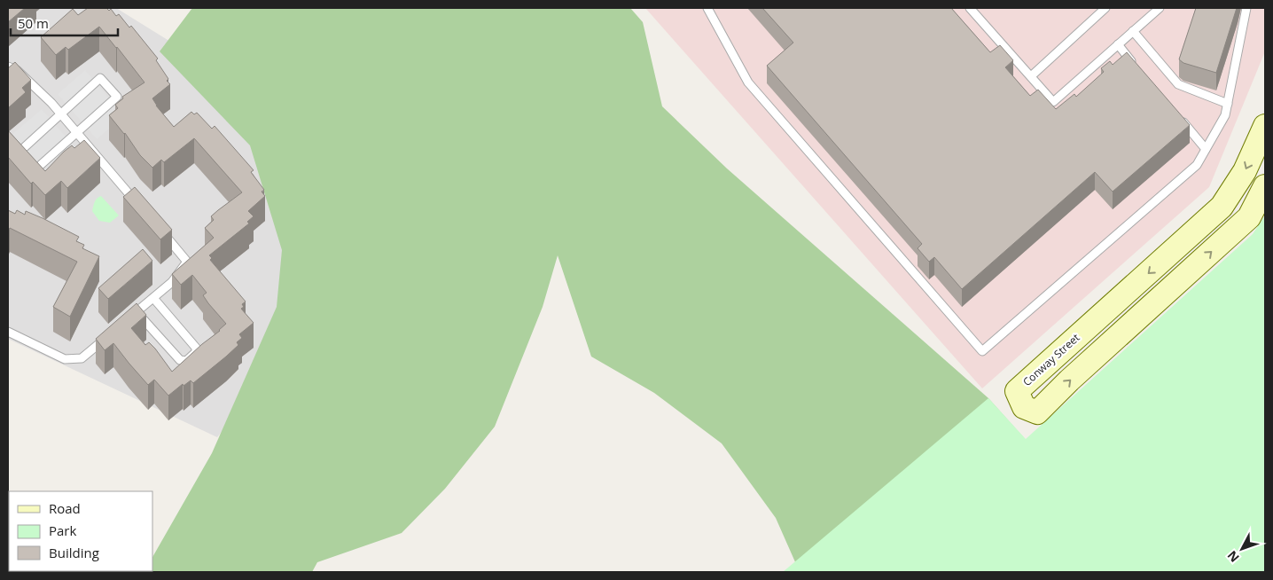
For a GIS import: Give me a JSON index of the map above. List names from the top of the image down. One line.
{"streets":{"street":["Conway Street"]},"legend":["Road","Park","Building"],"scale_bar":"50 m","north":"bottom left"}
